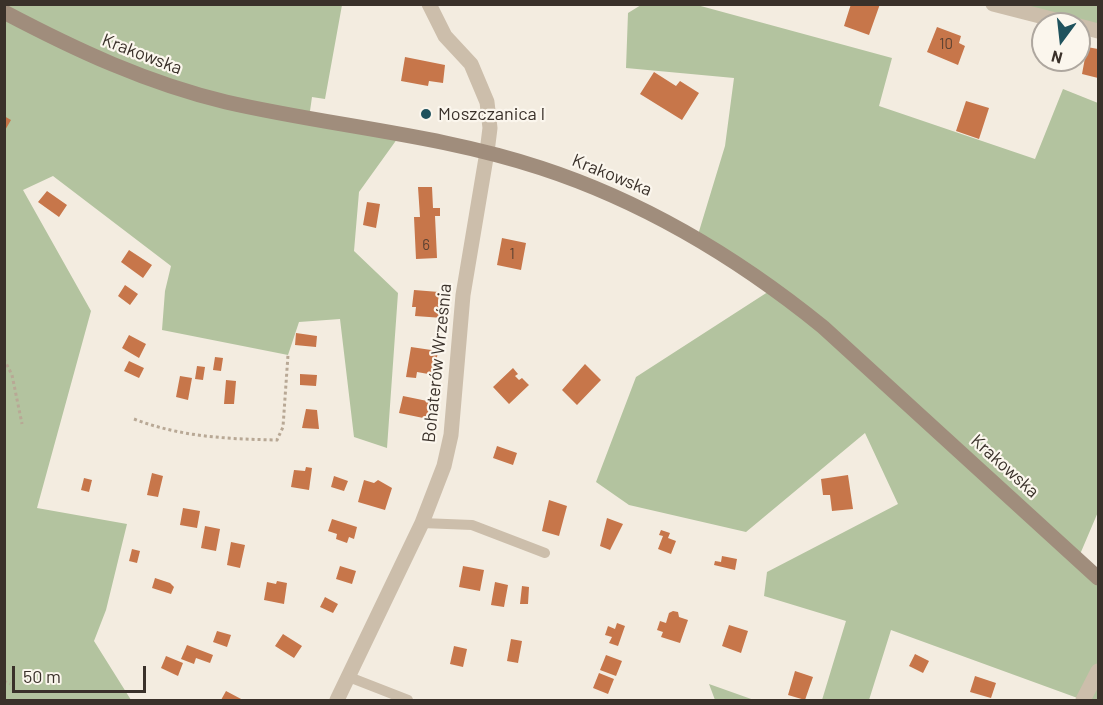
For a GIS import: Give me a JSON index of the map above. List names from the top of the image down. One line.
{"streets":{"main road":["Krakowska"],"street":["Bohaterów Września"]},"crossings":[["Krakowska","Bohaterów Września"]],"places":["Moszczanica I"],"house_numbers":["10","6","1"],"scale_bar":"50 m","north":"bottom"}
